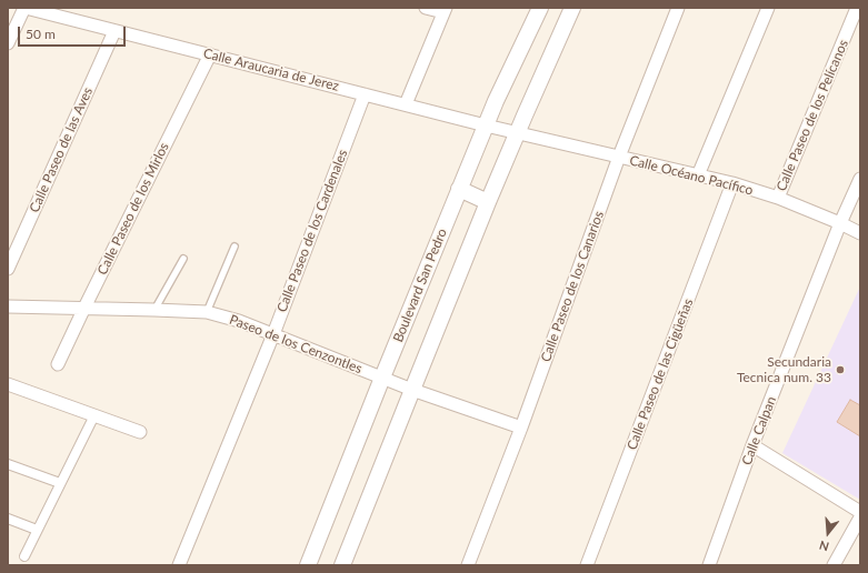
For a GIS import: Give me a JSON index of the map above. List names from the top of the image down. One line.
{"streets":{"street":["Calle Araucaria de Jerez","Calle Paseo de los Pelícanos","Calle Paseo de las Aves","Calle Océano Pacífico","Calle Paseo de los Mirlos","Calle Paseo de los Cardenales","Boulevard San Pedro","Calle Paseo de los Canarios","Paseo de los Cenzontles","Calle Paseo de las Cigüeñas","Calle Calpan"]},"crossings":[["Calle Araucaria de Jerez","Calle Paseo de las Aves"],["Calle Araucaria de Jerez","Calle Océano Pacífico"],["Calle Araucaria de Jerez","Calle Paseo de los Mirlos"],["Calle Araucaria de Jerez","Calle Paseo de los Cardenales"],["Calle Araucaria de Jerez","Boulevard San Pedro"],["Calle Paseo de los Pelícanos","Calle Océano Pacífico"],["Calle Océano Pacífico","Calle Paseo de los Canarios"],["Calle Océano Pacífico","Calle Paseo de las Cigüeñas"],["Calle Océano Pacífico","Calle Calpan"],["Calle Paseo de los Mirlos","Paseo de los Cenzontles"],["Calle Paseo de los Cardenales","Paseo de los Cenzontles"],["Boulevard San Pedro","Paseo de los Cenzontles"],["Calle Paseo de los Canarios","Paseo de los Cenzontles"]],"places":["Secundaria Tecnica num. 33"],"scale_bar":"50 m","north":"bottom"}
